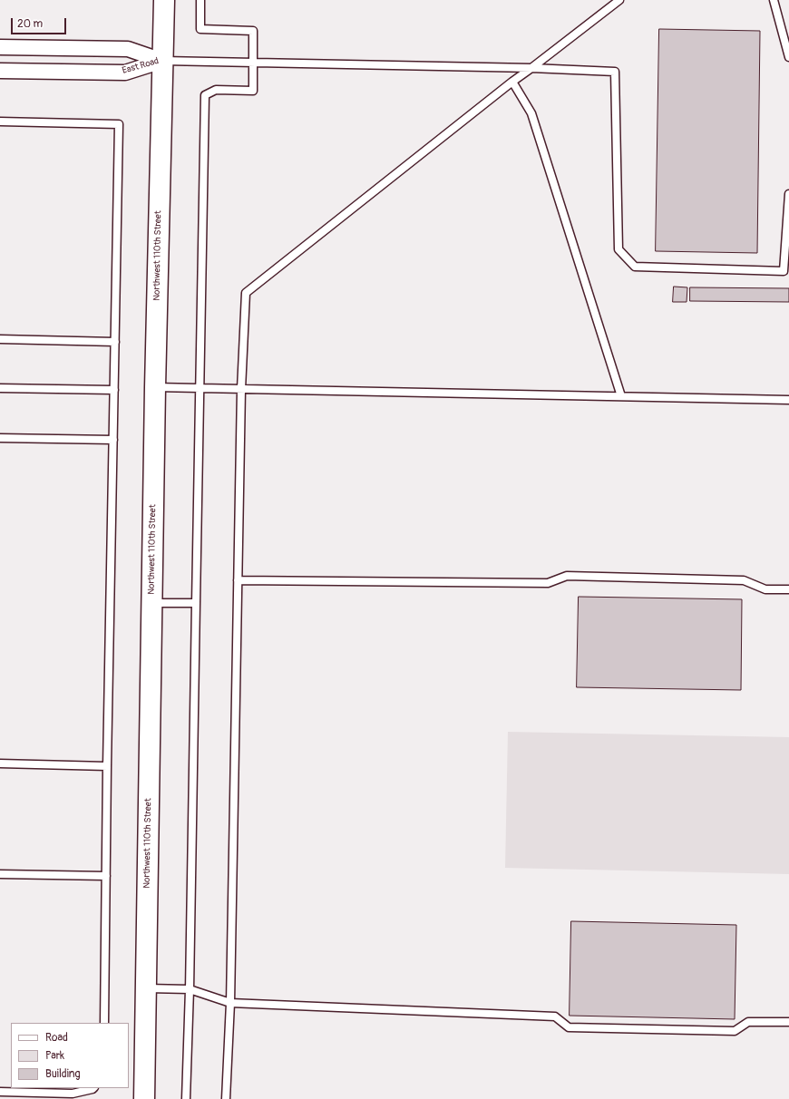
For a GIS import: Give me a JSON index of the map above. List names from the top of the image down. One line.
{"streets":{"street":["East Road","Northwest 110th Street"]},"crossings":[["East Road","Northwest 110th Street"]],"legend":["Road","Park","Building"],"scale_bar":"20 m"}
